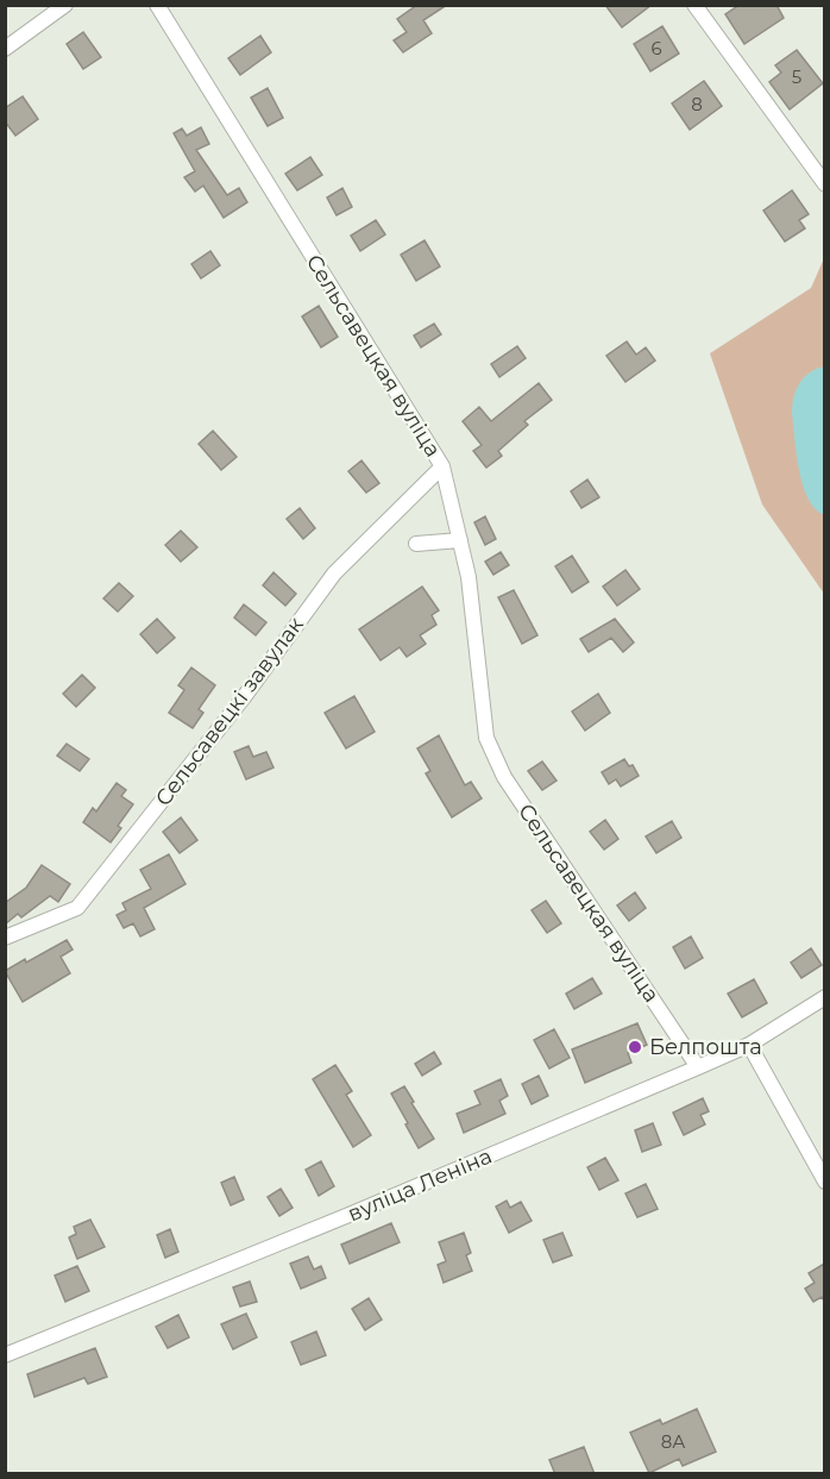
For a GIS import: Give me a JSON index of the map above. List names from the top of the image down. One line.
{"streets":{"street":["Сельсавецкая вуліца","Сельсавецкі завулак","вуліца Леніна"]},"crossings":[["Сельсавецкая вуліца","Сельсавецкі завулак"],["Сельсавецкая вуліца","вуліца Леніна"]],"places":["Белпошта"],"house_numbers":["6","5","8","8А"]}
